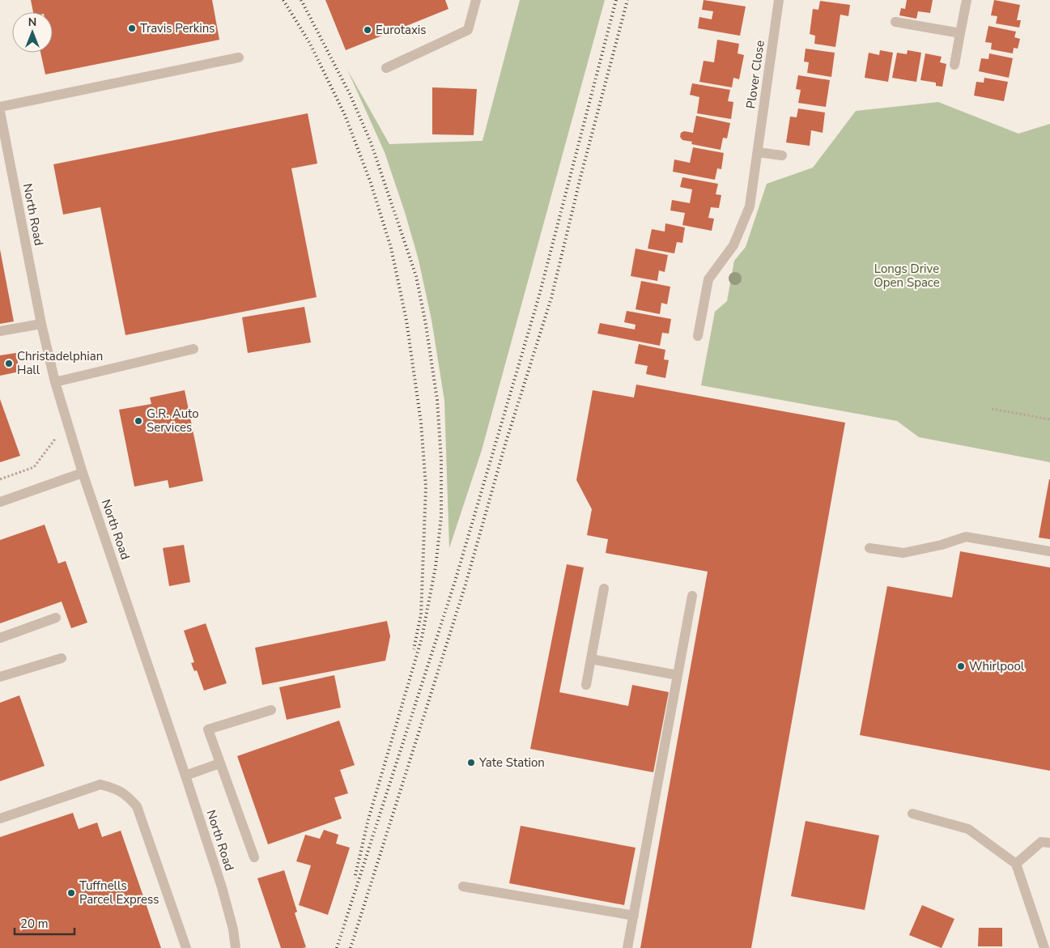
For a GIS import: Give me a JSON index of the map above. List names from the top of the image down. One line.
{"streets":{"street":["Plover Close","North Road"]},"parks":["Longs Drive Open Space"],"places":["Travis Perkins","Eurotaxis","Christadelphian Hall","G.R. Auto Services","Whirlpool","Yate Station","Tuffnells Parcel Express"],"scale_bar":"20 m","north":"top"}
